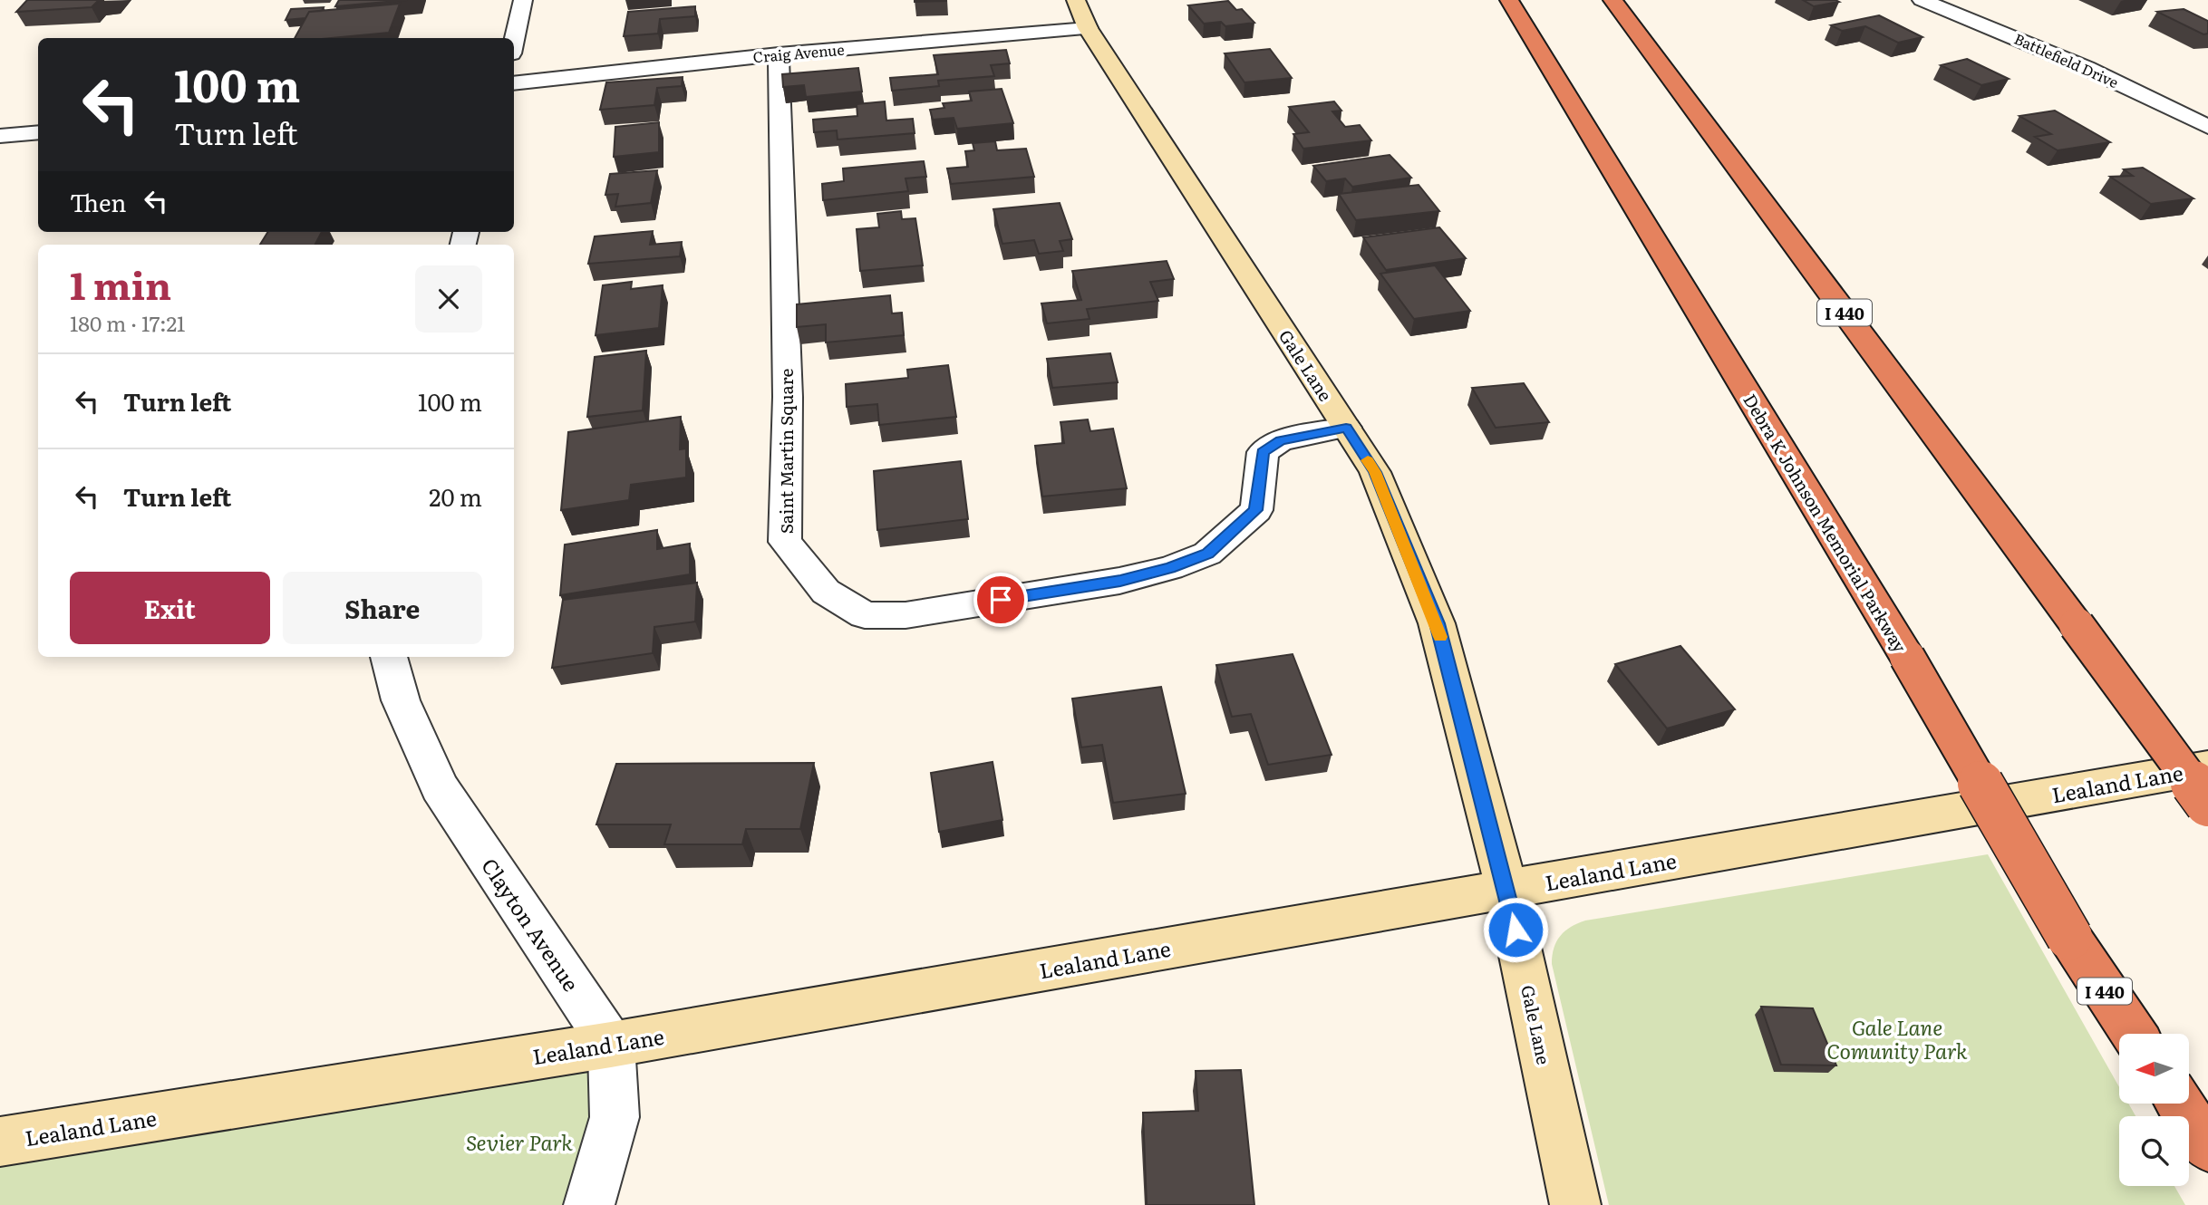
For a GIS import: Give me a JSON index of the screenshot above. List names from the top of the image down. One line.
{"streets":{"highway":["I 440","Debra K Johnson Memorial Parkway"],"street":["Craig Avenue","Battlefield Drive","Gale Lane","Saint Martin Square","Lealand Lane","Clayton Avenue"]},"crossings":[["Craig Avenue","Gale Lane"],["Craig Avenue","Saint Martin Square"],["Gale Lane","Saint Martin Square"],["Gale Lane","Lealand Lane"],["Lealand Lane","Clayton Avenue"]],"parks":["Gale Lane Comunity Park","Sevier Park"],"north":"left","page":{"turn":["100 m","Turn left"],"then":"Then","heading":["1 min","180 m · 17:21"],"list":[{"name":"Turn left","value":"100 m"},{"name":"Turn left","value":"20 m"}],"buttons":["Exit","Share"]}}
